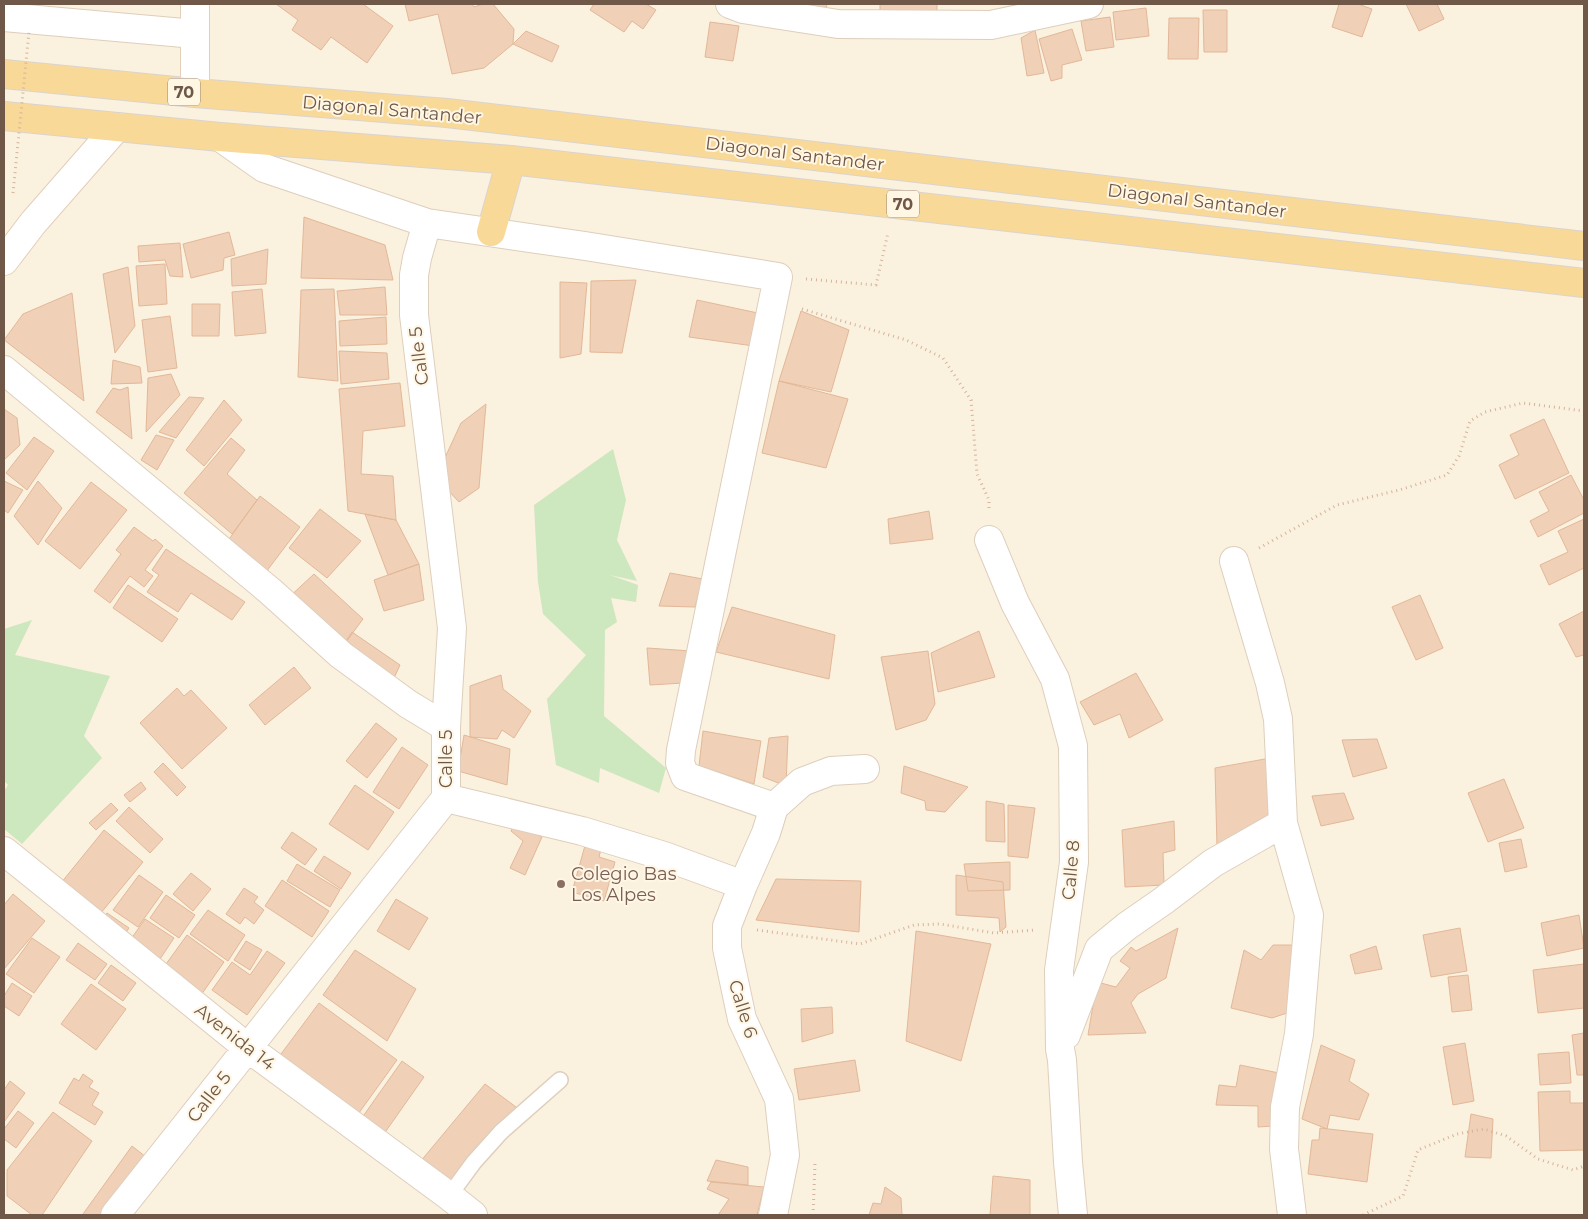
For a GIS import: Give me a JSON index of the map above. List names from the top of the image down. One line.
{"streets":{"main road":["70","Diagonal Santander"],"street":["Calle 5","Calle 8","Calle 6","Avenida 14"]},"crossings":[["Diagonal Santander","Calle 5"],["Calle 5","Avenida 14"]],"places":["Colegio Bas Los Alpes"]}
